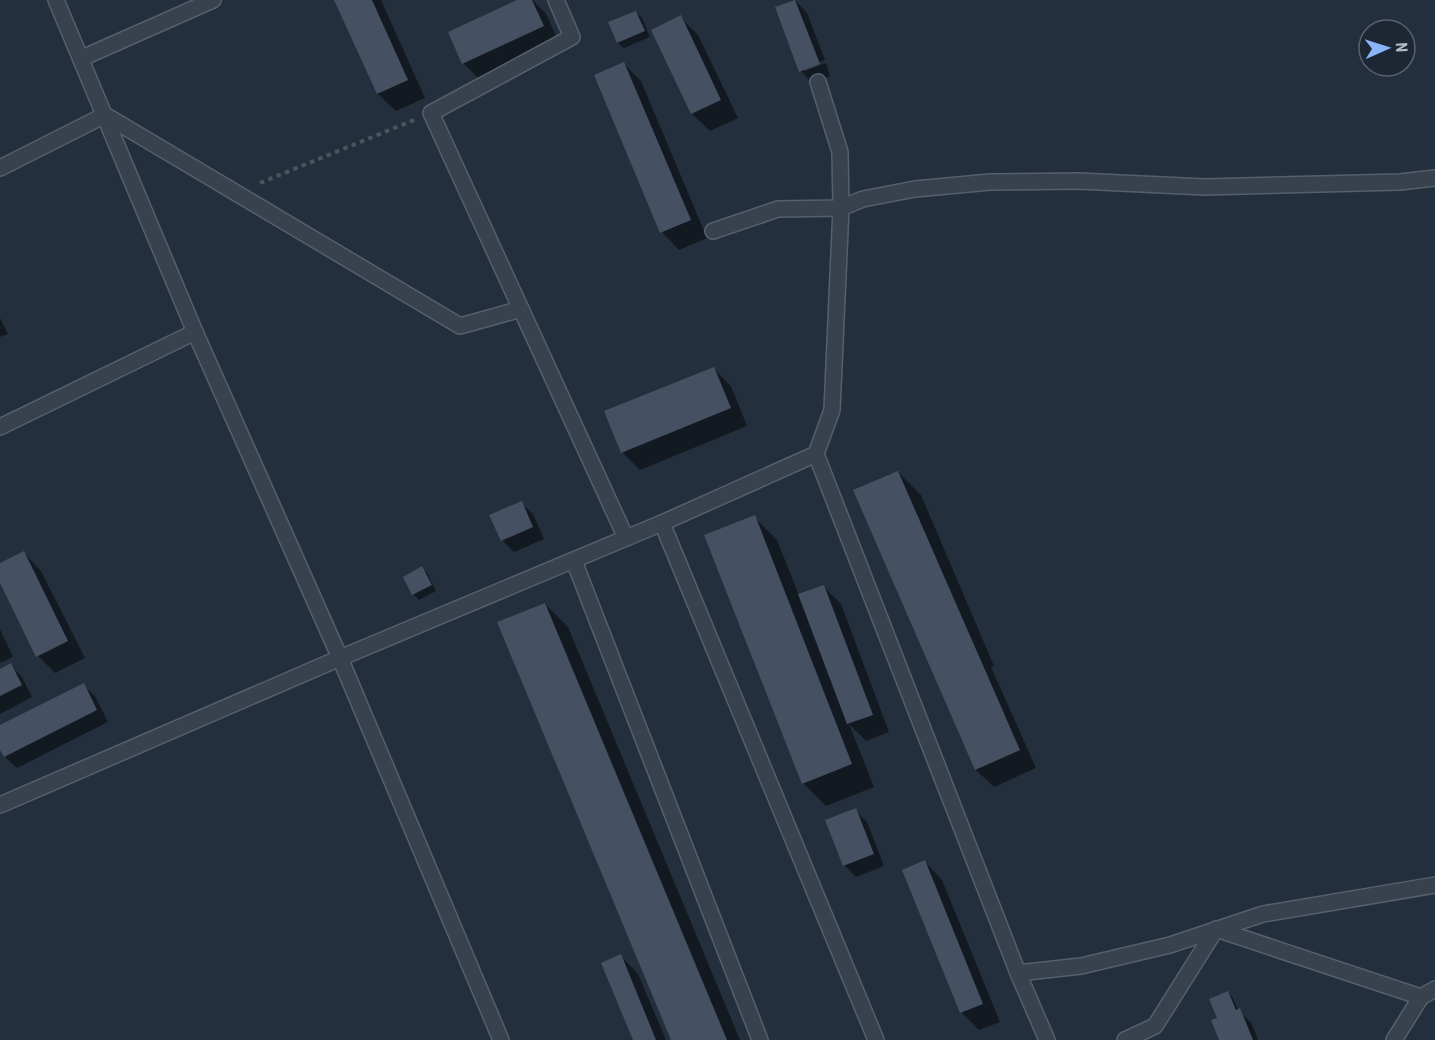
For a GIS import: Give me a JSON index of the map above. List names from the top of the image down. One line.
{"north":"right"}
